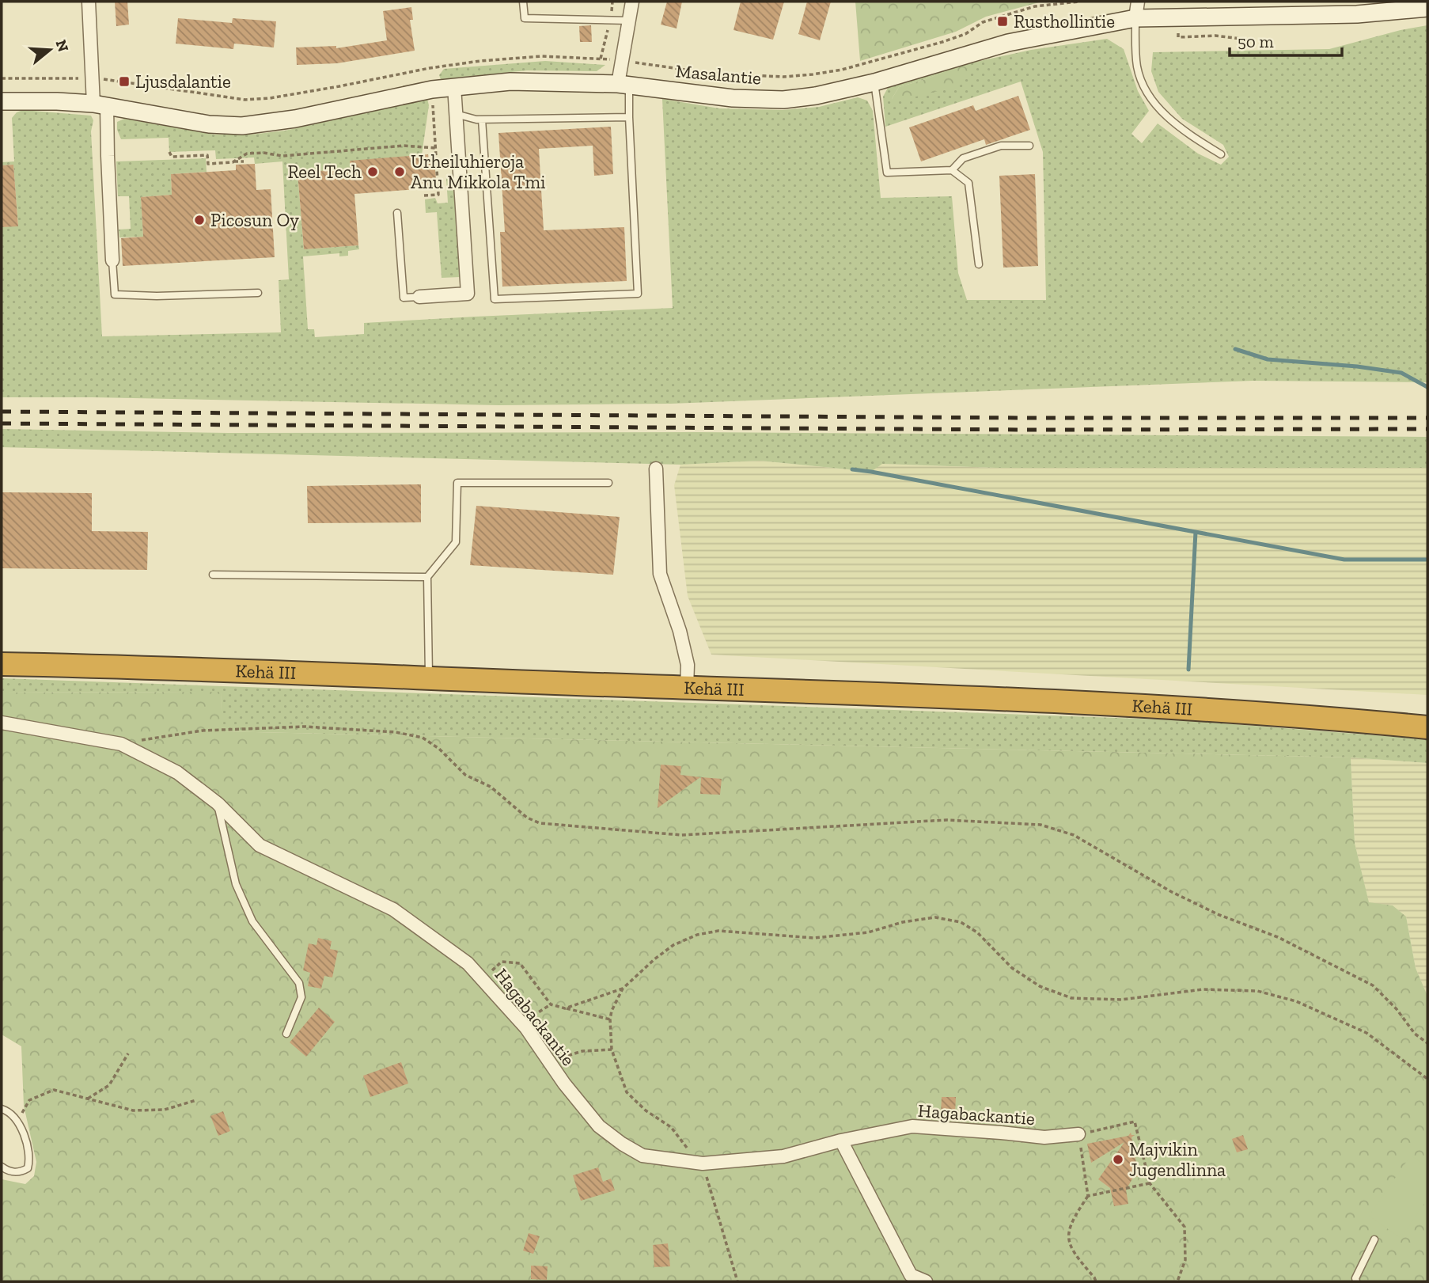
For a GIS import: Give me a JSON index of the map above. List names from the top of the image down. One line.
{"streets":{"highway":["Kehä III"],"street":["Masalantie","Hagabackantie"]},"places":{"transit":["Rusthollintie","Ljusdalantie"],"other":["Reel Tech","Urheiluhieroja Anu Mikkola Tmi","Picosun Oy","Majvikin Jugendlinna"]},"scale_bar":"50 m","north":"right"}
